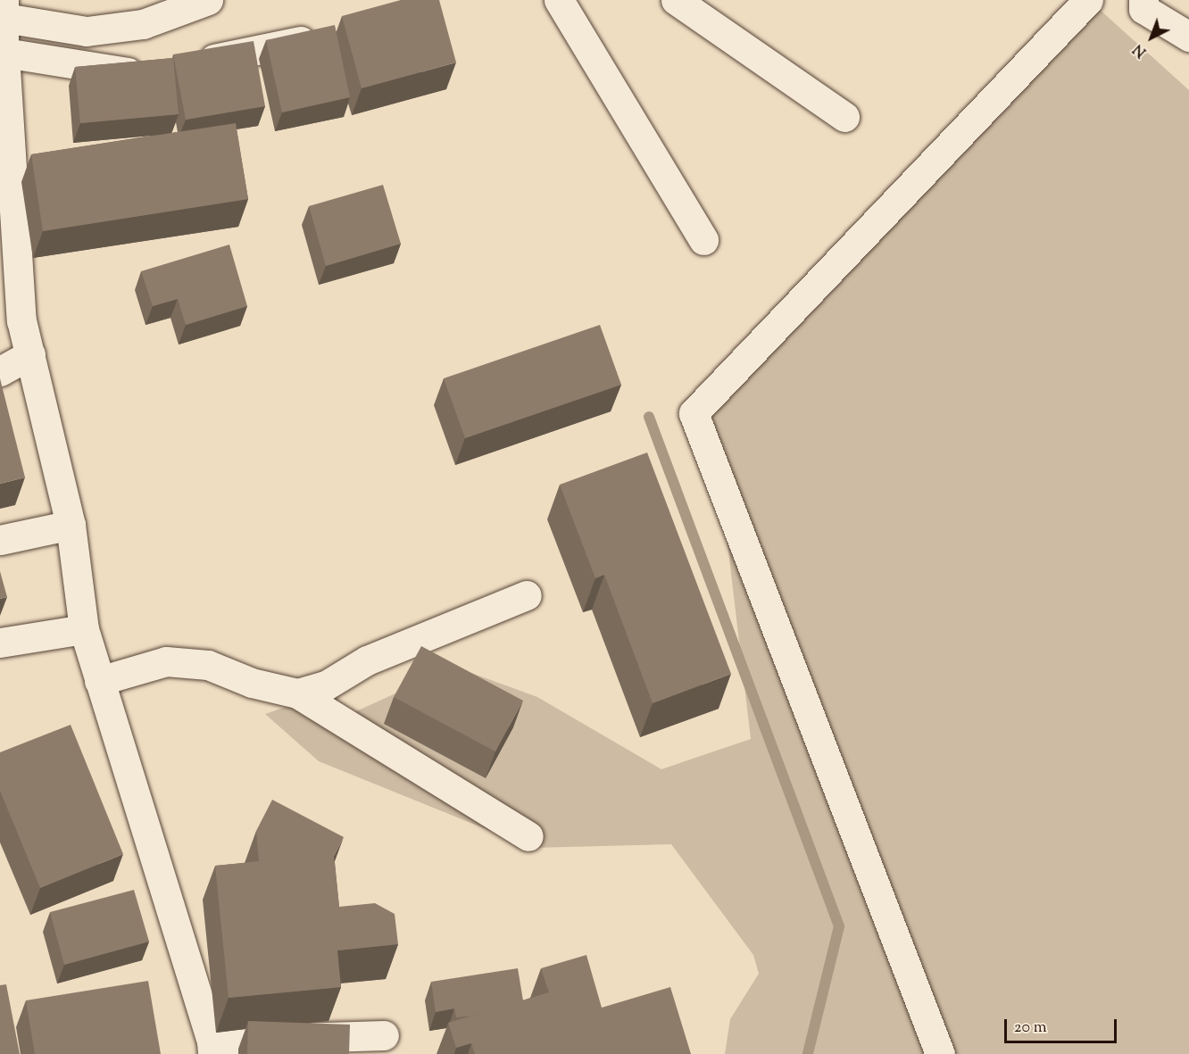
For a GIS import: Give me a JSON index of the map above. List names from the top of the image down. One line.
{"scale_bar":"20 m","north":"bottom left"}
